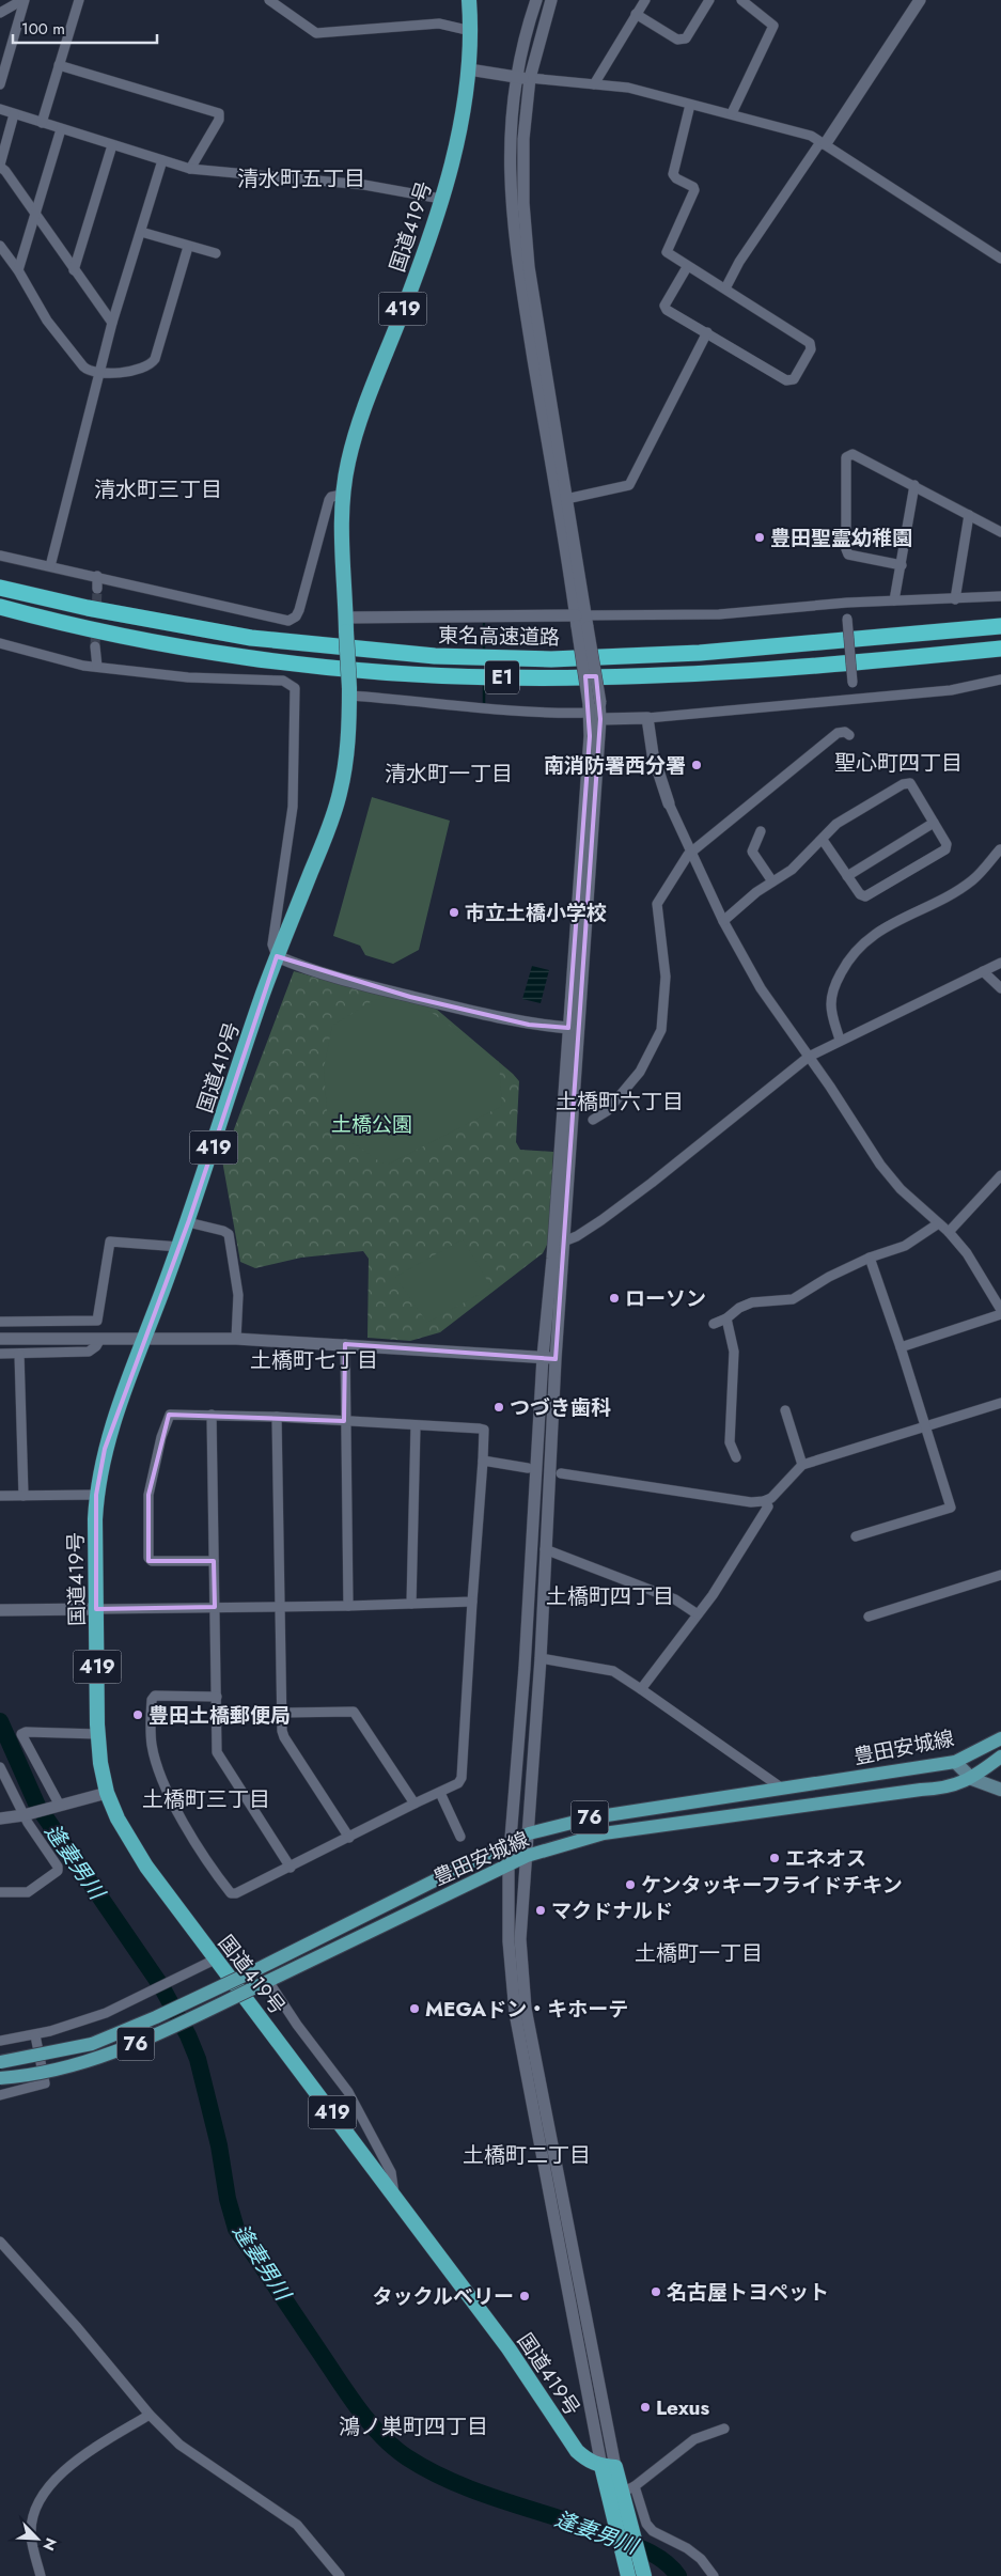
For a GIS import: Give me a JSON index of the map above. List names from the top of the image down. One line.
{"streets":{"highway":["国道419号","419","東名高速道路","E1"],"main road":["豊田安城線","76"]},"districts":["清水町五丁目","清水町三丁目","聖心町四丁目","清水町一丁目","土橋町六丁目","土橋町七丁目","土橋町四丁目","土橋町三丁目","土橋町一丁目","土橋町二丁目","鴻ノ巣町四丁目"],"water":["逢妻男川"],"parks":["土橋公園"],"places":["豊田聖霊幼稚園","南消防署西分署","市立土橋小学校","ローソン","つづき歯科","豊田土橋郵便局","エネオス","ケンタッキーフライドチキン","マクドナルド","MEGAドン・キホーテ","名古屋トヨペット","タックルベリー","Lexus"],"scale_bar":"100 m","north":"bottom right"}
